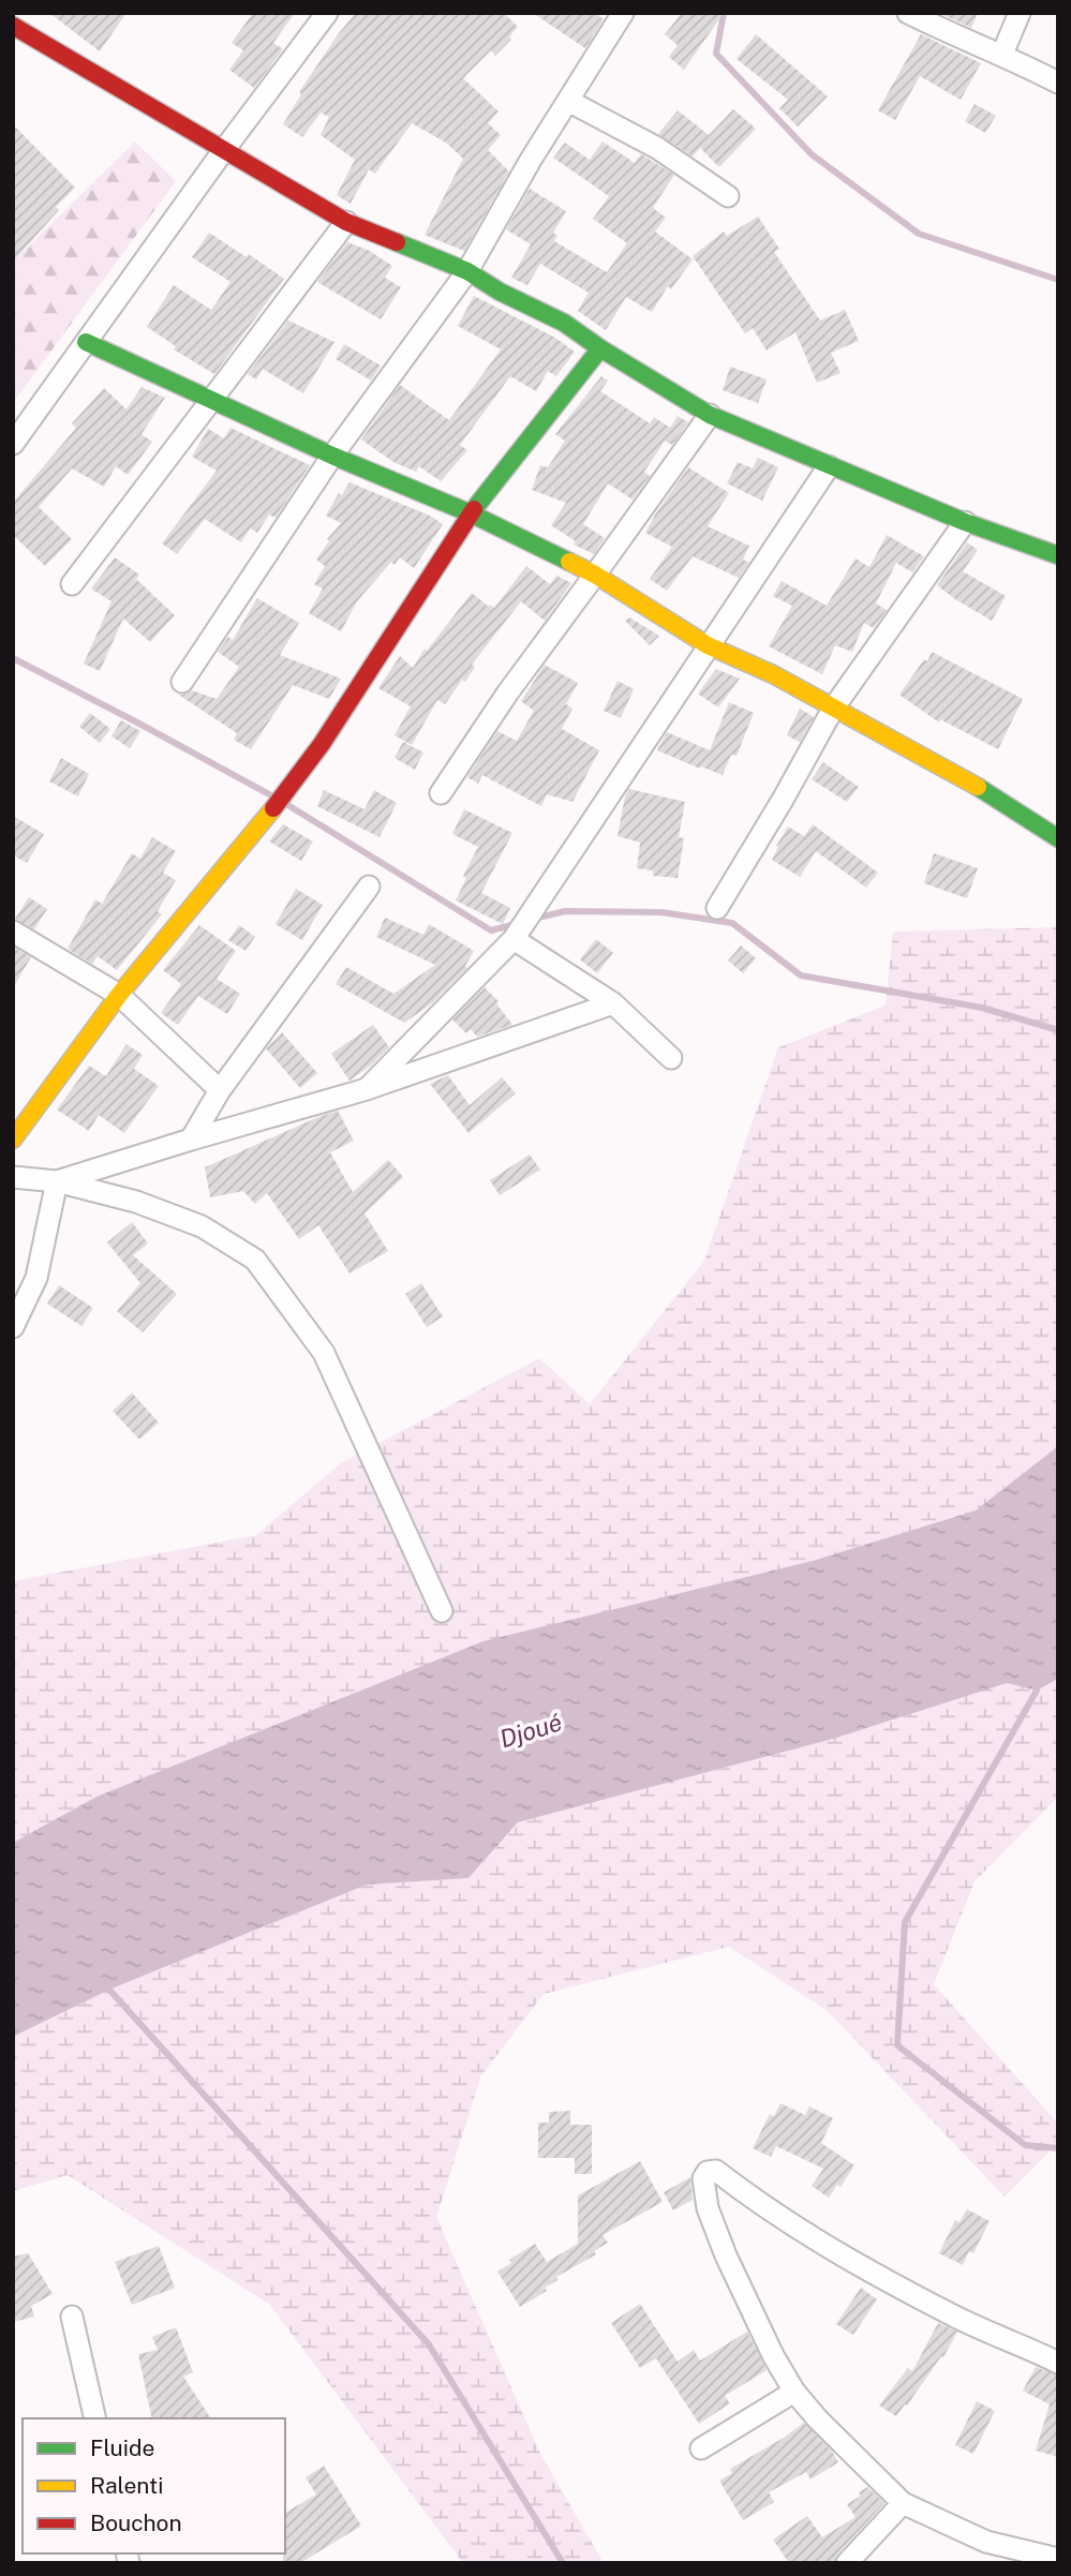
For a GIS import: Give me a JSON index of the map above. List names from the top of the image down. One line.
{"water":["Djoué"],"legend":["Fluide","Ralenti","Bouchon"]}
